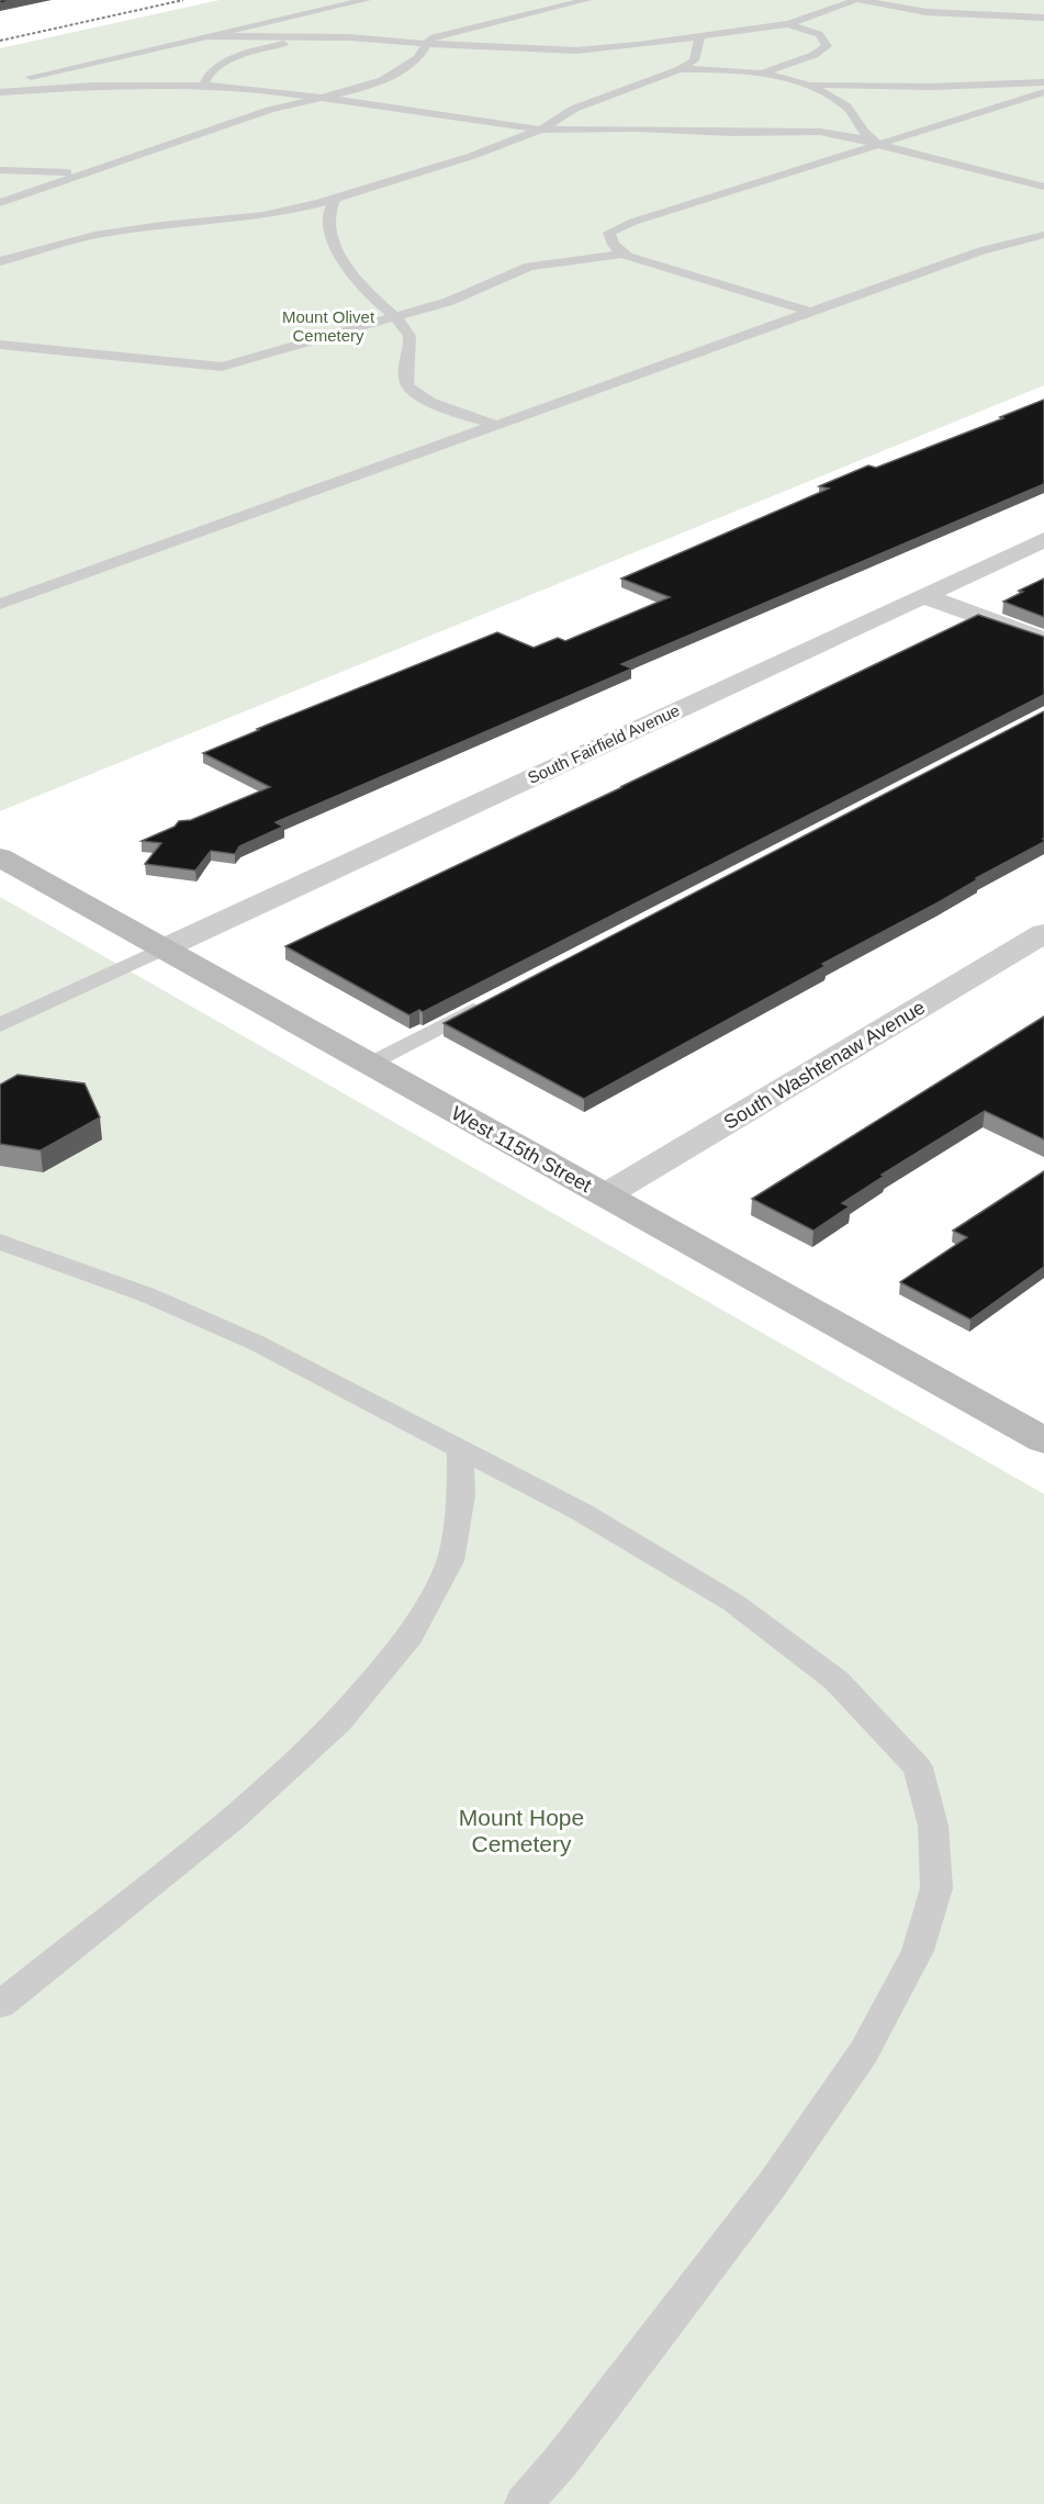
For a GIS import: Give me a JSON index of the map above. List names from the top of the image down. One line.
{"streets":{"street":["South Fairfield Avenue","South Washtenaw Avenue","West 115th Street"]},"crossings":[["South Fairfield Avenue","West 115th Street"],["South Washtenaw Avenue","West 115th Street"]],"parks":["Mount Olivet Cemetery","Mount Hope Cemetery"]}
